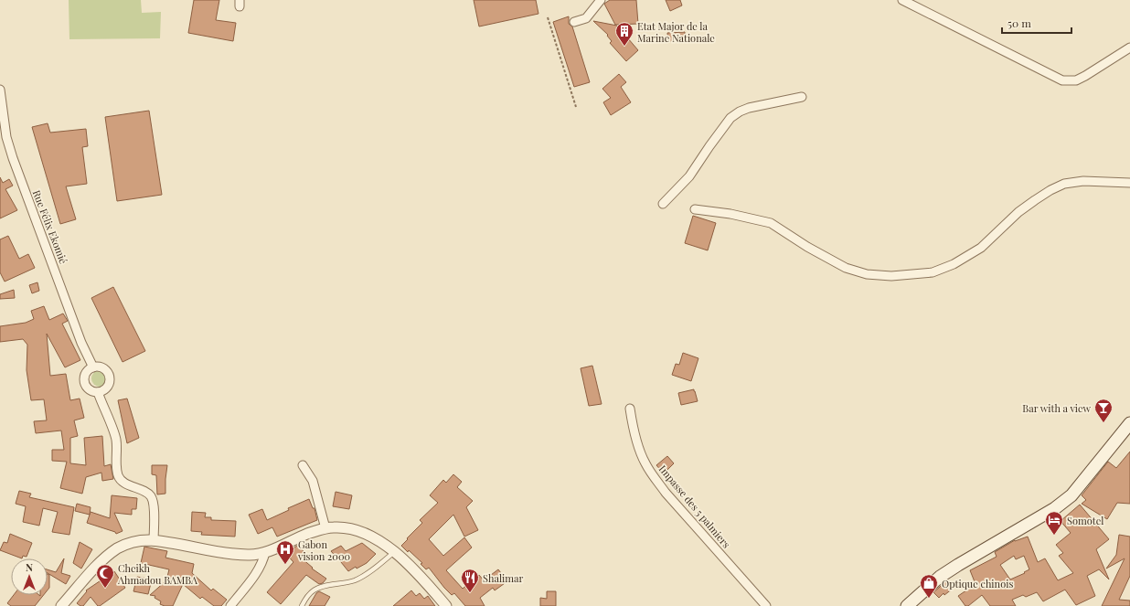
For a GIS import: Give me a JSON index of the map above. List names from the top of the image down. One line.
{"streets":{"street":["Rue Félix Ekomié","Impasse des 5 palmiers"]},"places":{"building":["Etat Major de la Marine Nationale"],"bar":["Bar with a view"],"hotel":["Somotel"],"hospital":["Gabon vision 2000"],"mosque":["Cheikh Ahmadou BAMBA"],"restaurant":["Shalimar"],"shop":["Optique chinois"]},"scale_bar":"50 m","north":"top"}
